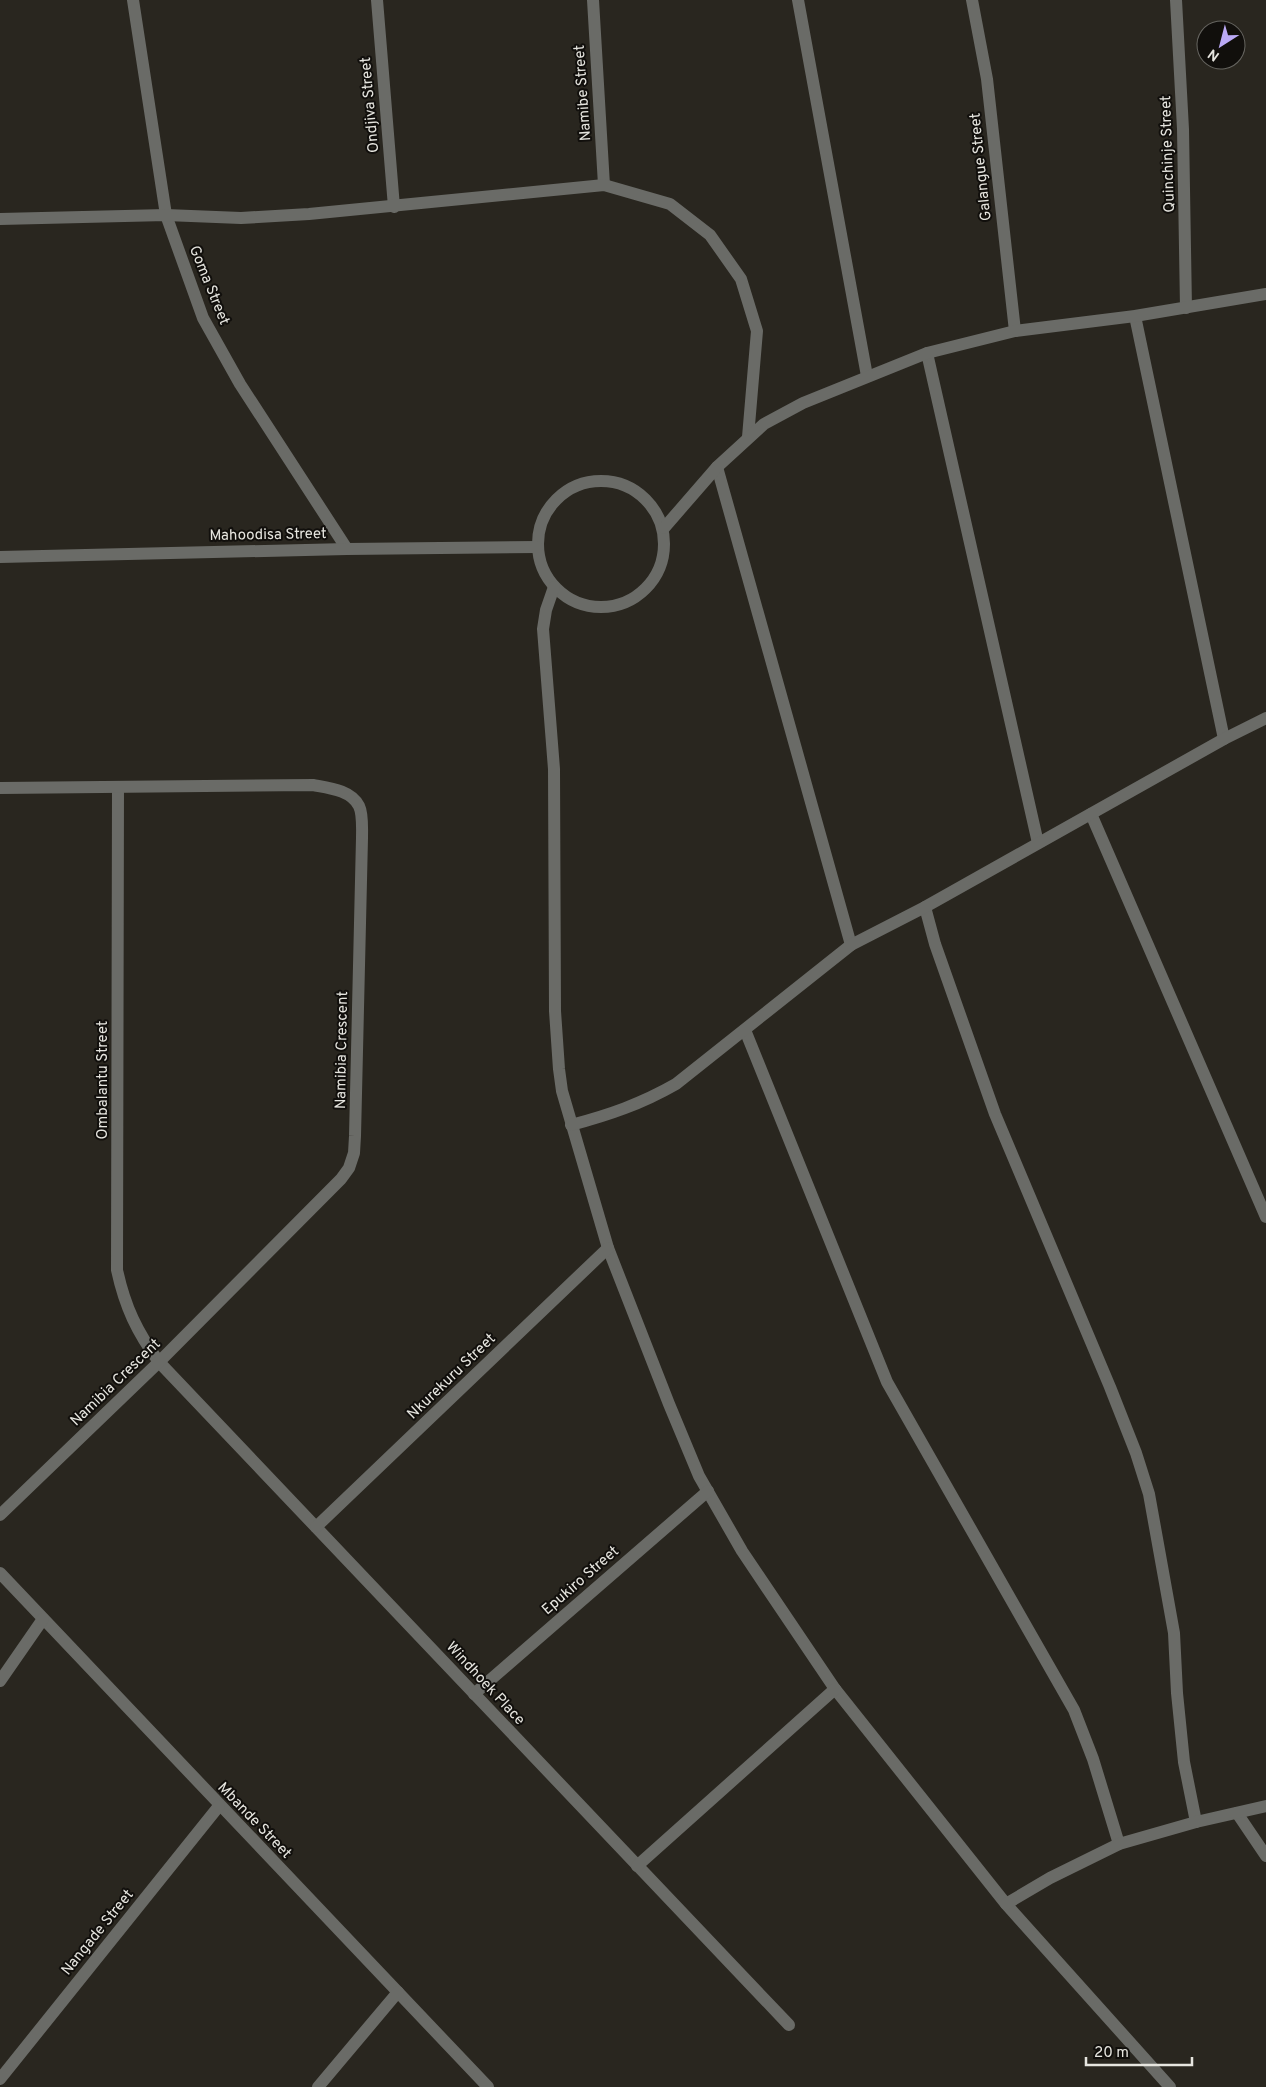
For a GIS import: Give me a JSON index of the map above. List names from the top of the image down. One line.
{"streets":{"street":["Namibe Street","Ondjiva Street","Quinchinje Street","Galangue Street","Goma Street","Mahoodisa Street","Namibia Crescent","Ombalantu Street","Nkurekuru Street","Epukiro Street","Windhoek Place","Mbande Street","Nangade Street"]},"crossings":[["Goma Street","Mahoodisa Street"],["Namibia Crescent","Ombalantu Street"],["Namibia Crescent","Windhoek Place"],["Ombalantu Street","Windhoek Place"],["Nkurekuru Street","Windhoek Place"],["Epukiro Street","Windhoek Place"],["Mbande Street","Nangade Street"]],"scale_bar":"20 m","north":"bottom left"}
